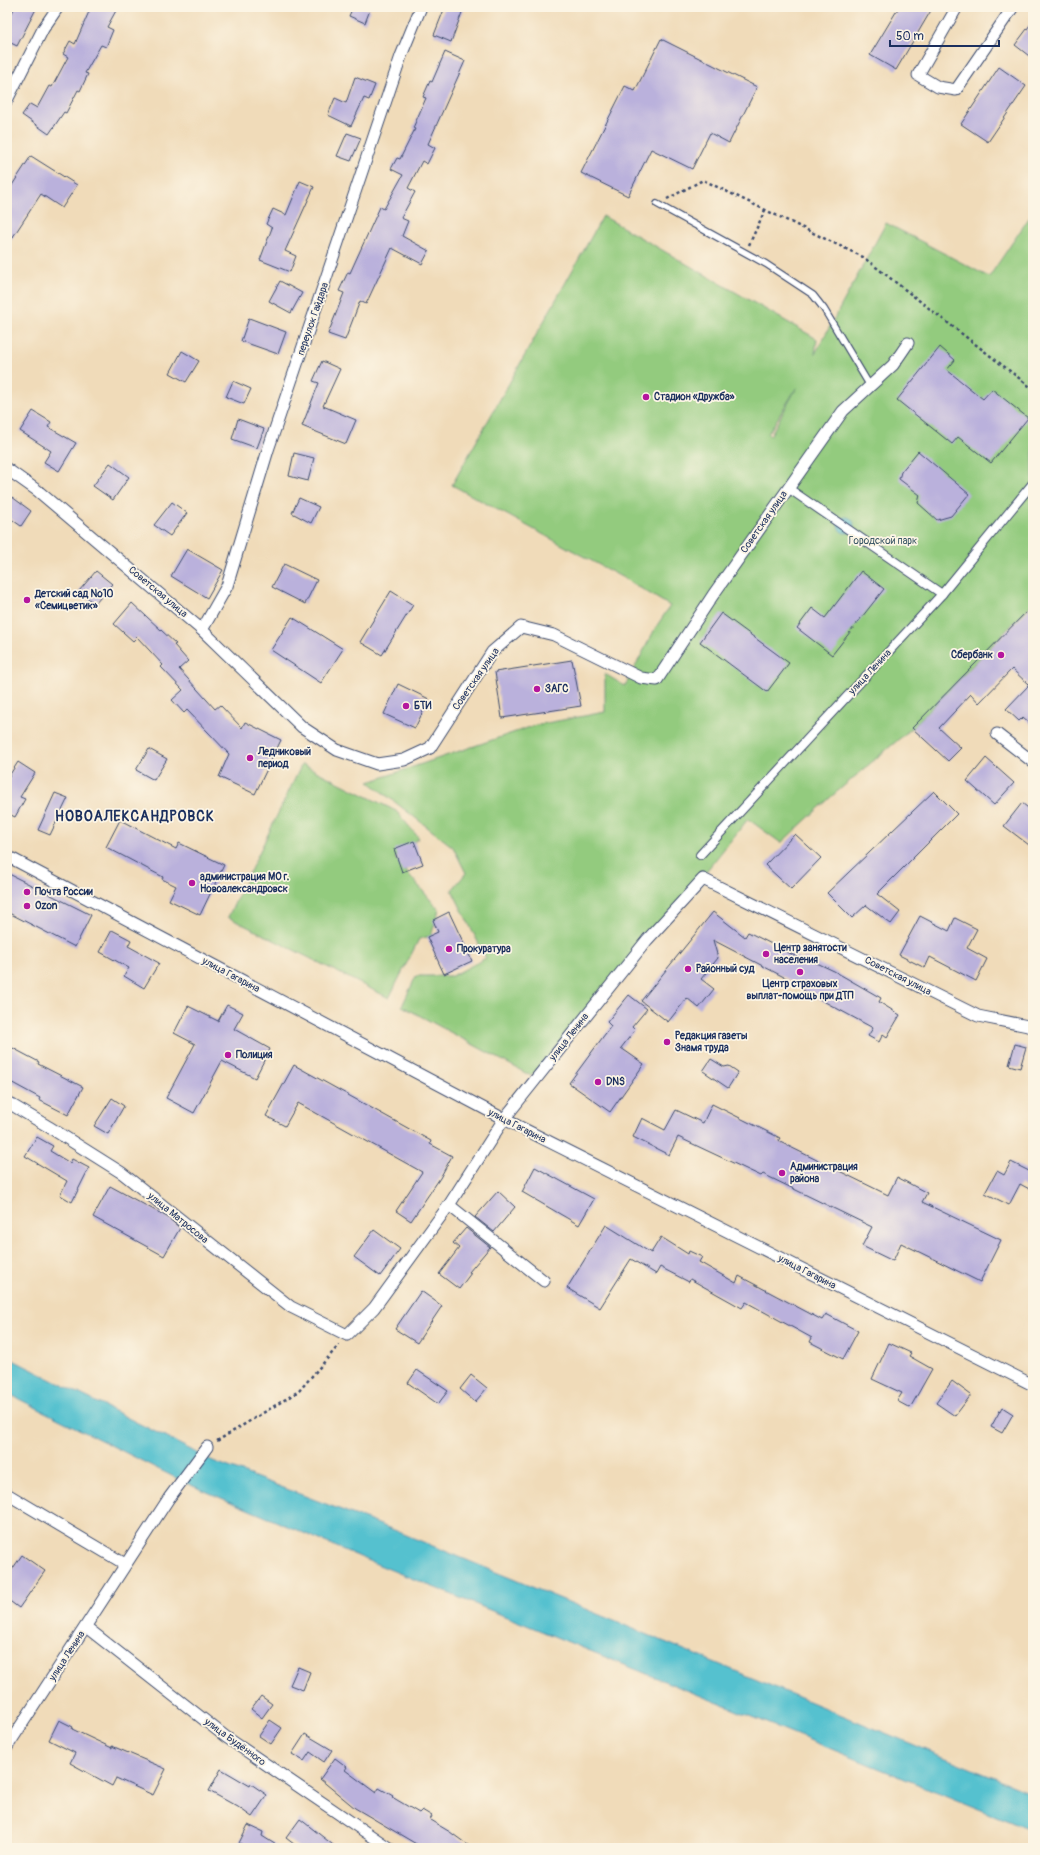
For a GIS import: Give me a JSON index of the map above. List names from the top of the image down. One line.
{"streets":{"street":["переулок Гайдара","Советская улица","улица Ленина","улица Гагарина","улица Матросова","улица Будённого"]},"crossings":[["переулок Гайдара","Советская улица"],["Советская улица","улица Ленина"],["улица Ленина","улица Гагарина"],["улица Ленина","улица Матросова"],["улица Ленина","улица Будённого"]],"districts":["НОВОАЛЕКСАНДРОВСК"],"parks":["Городской парк"],"places":["Стадион «Дружба»","Детский сад №10 «Семицветик»","Сбербанк","ЗАГС","БТИ","Ледниковый период","администрация МО г. Новоалександровск","Почта России","Ozon","Прокуратура","Центр занятости населения","Районный суд","Центр страховых выплат-помощь при ДТП","Редакция газеты Знамя труда","Полиция","DNS","Администрация района"],"scale_bar":"50 m"}
